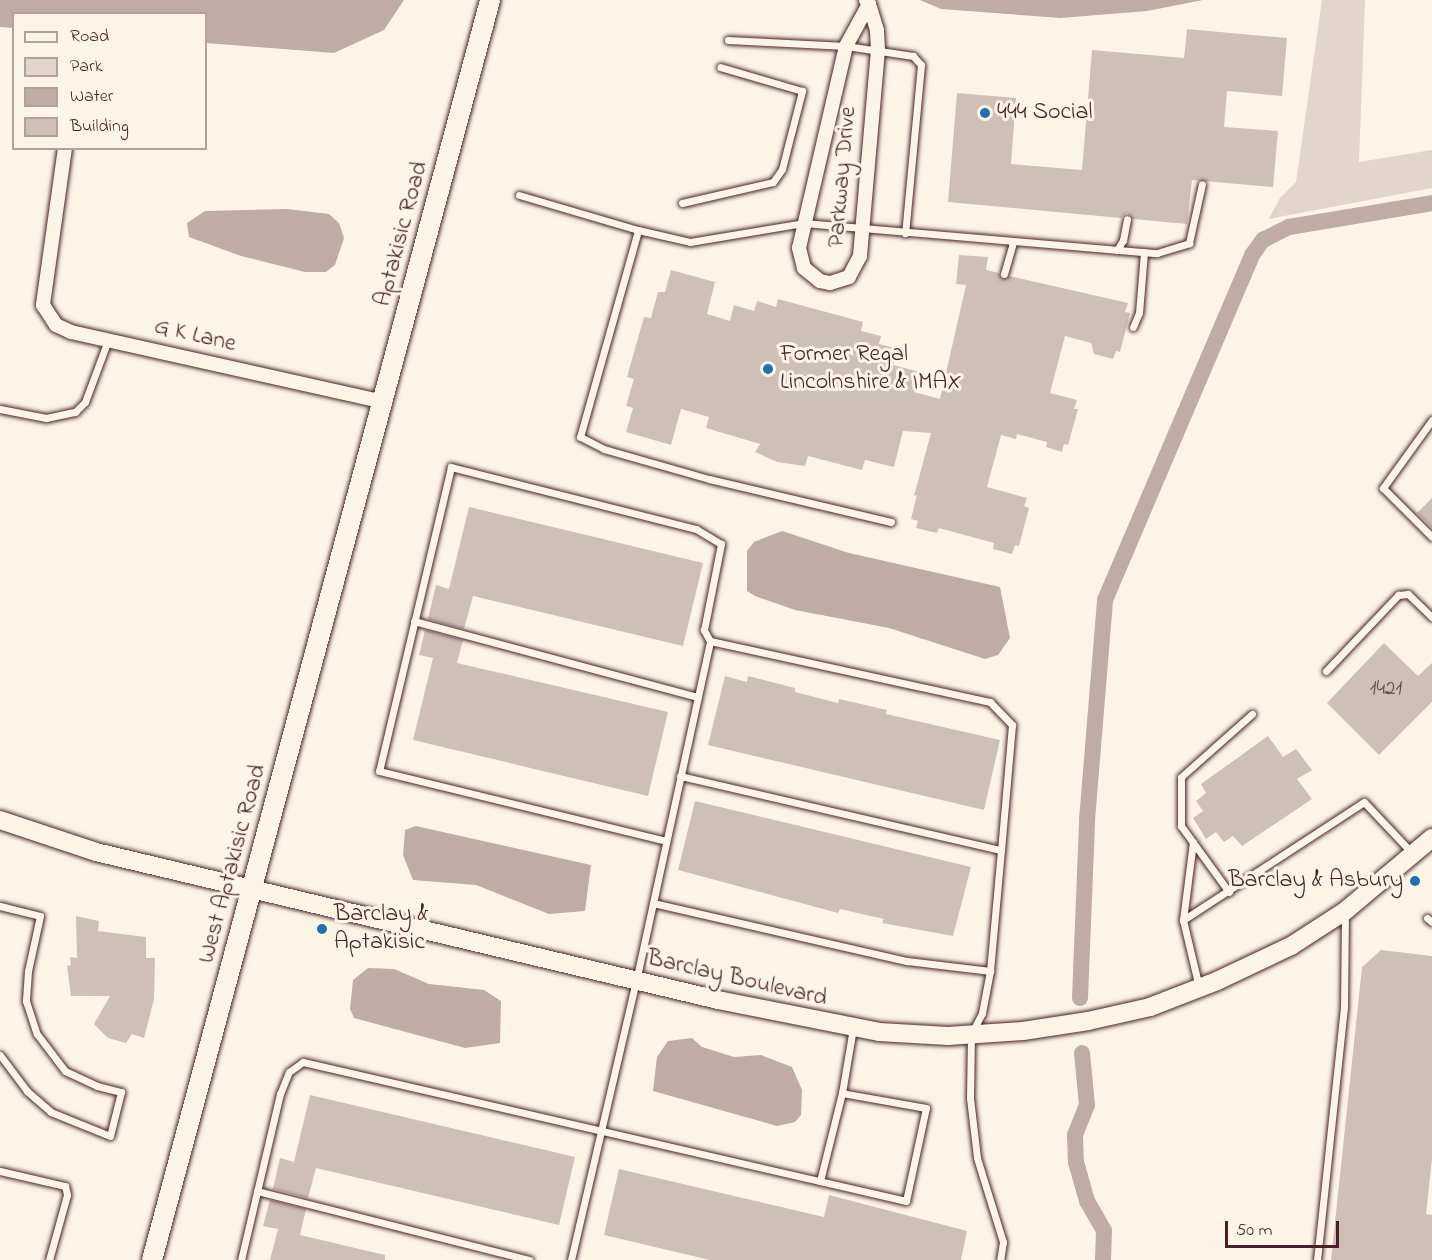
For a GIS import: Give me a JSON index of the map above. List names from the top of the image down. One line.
{"streets":{"main road":["Aptakisic Road","West Aptakisic Road"],"street":["Parkway Drive","G K Lane","Barclay Boulevard"]},"crossings":[["Aptakisic Road","G K Lane"],["Aptakisic Road","West Aptakisic Road"],["West Aptakisic Road","Barclay Boulevard"]],"places":["444 Social","Former Regal Lincolnshire & IMAX","Barclay & Asbury","Barclay & Aptakisic"],"house_numbers":["1421"],"legend":["Road","Park","Water","Building"],"scale_bar":"50 m"}
